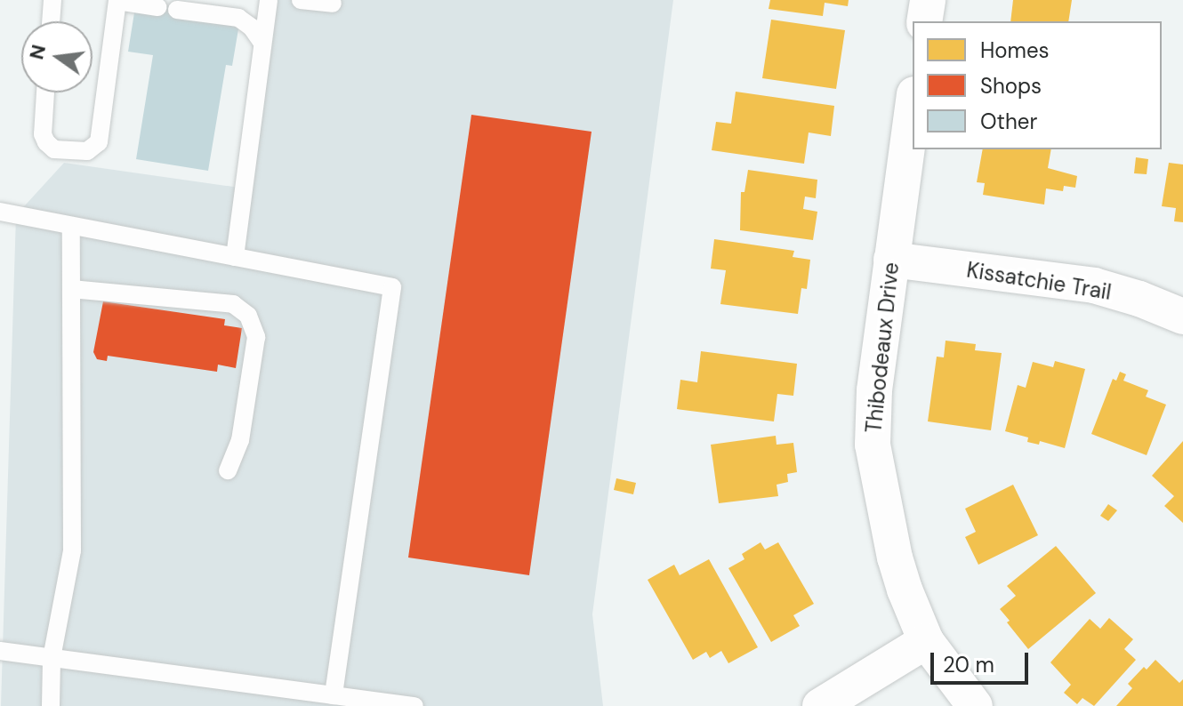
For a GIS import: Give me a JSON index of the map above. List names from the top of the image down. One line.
{"streets":{"street":["Kissatchie Trail","Thibodeaux Drive"]},"crossings":[["Kissatchie Trail","Thibodeaux Drive"]],"legend":["Homes","Shops","Other"],"scale_bar":"20 m","north":"left"}
